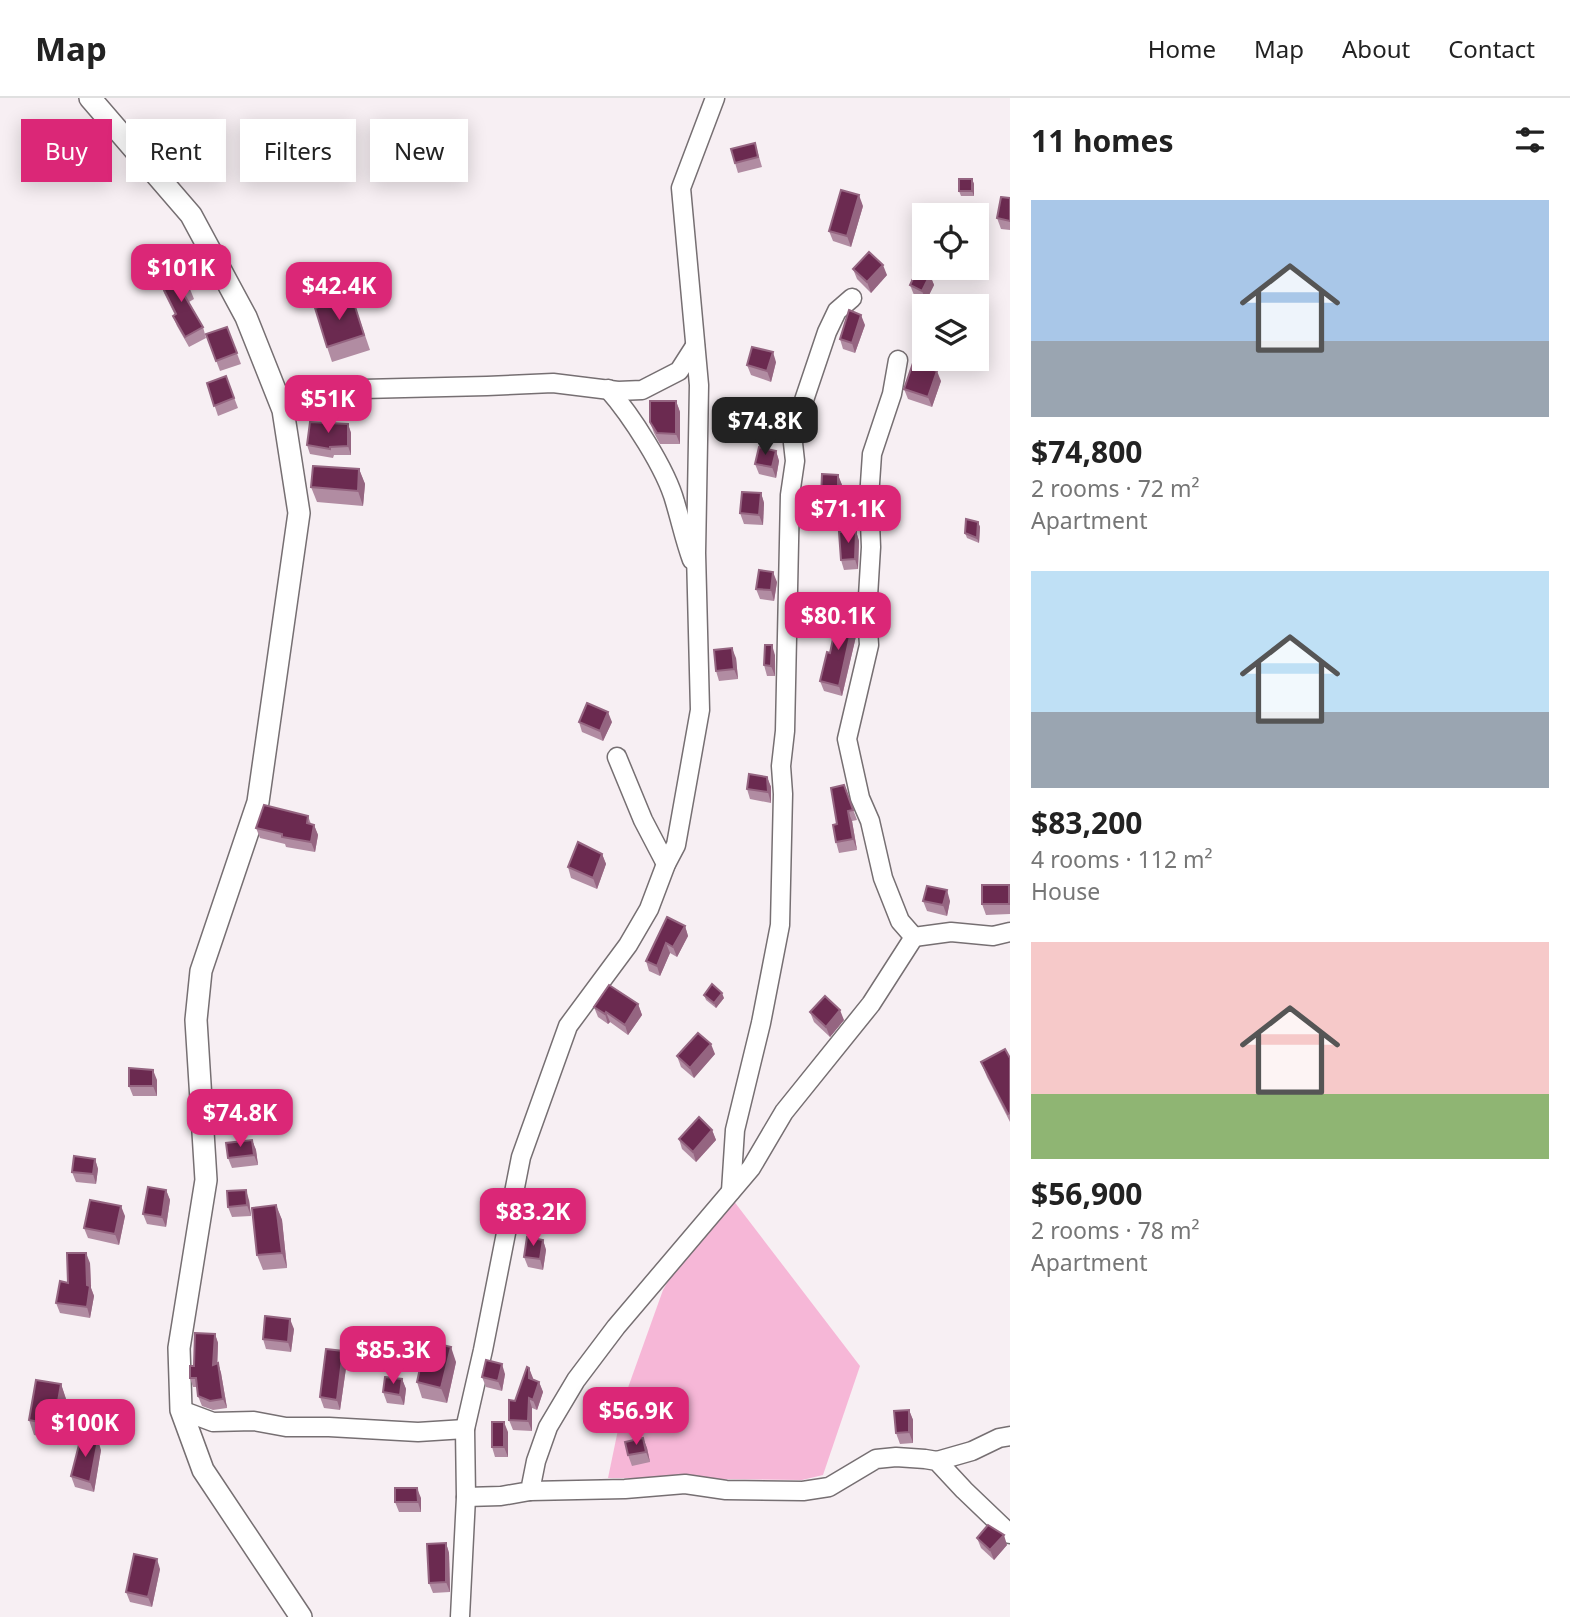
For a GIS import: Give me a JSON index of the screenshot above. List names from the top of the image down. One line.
{"page":{"header":"Map","nav":["Home","Map","About","Contact"],"heading":"11 homes","chip":["Buy","Rent","Filters","New"],"list":[{"name":"$74,800","note":"2 rooms · 72 m² · Apartment"},{"name":"$83,200","note":"4 rooms · 112 m² · House"},{"name":"$56,900","note":"2 rooms · 78 m² · Apartment"}],"price":["$101K","$42.4K","$51K","$74.8K","$71.1K","$80.1K","$74.8K","$83.2K","$85.3K","$56.9K","$100K"]}}
